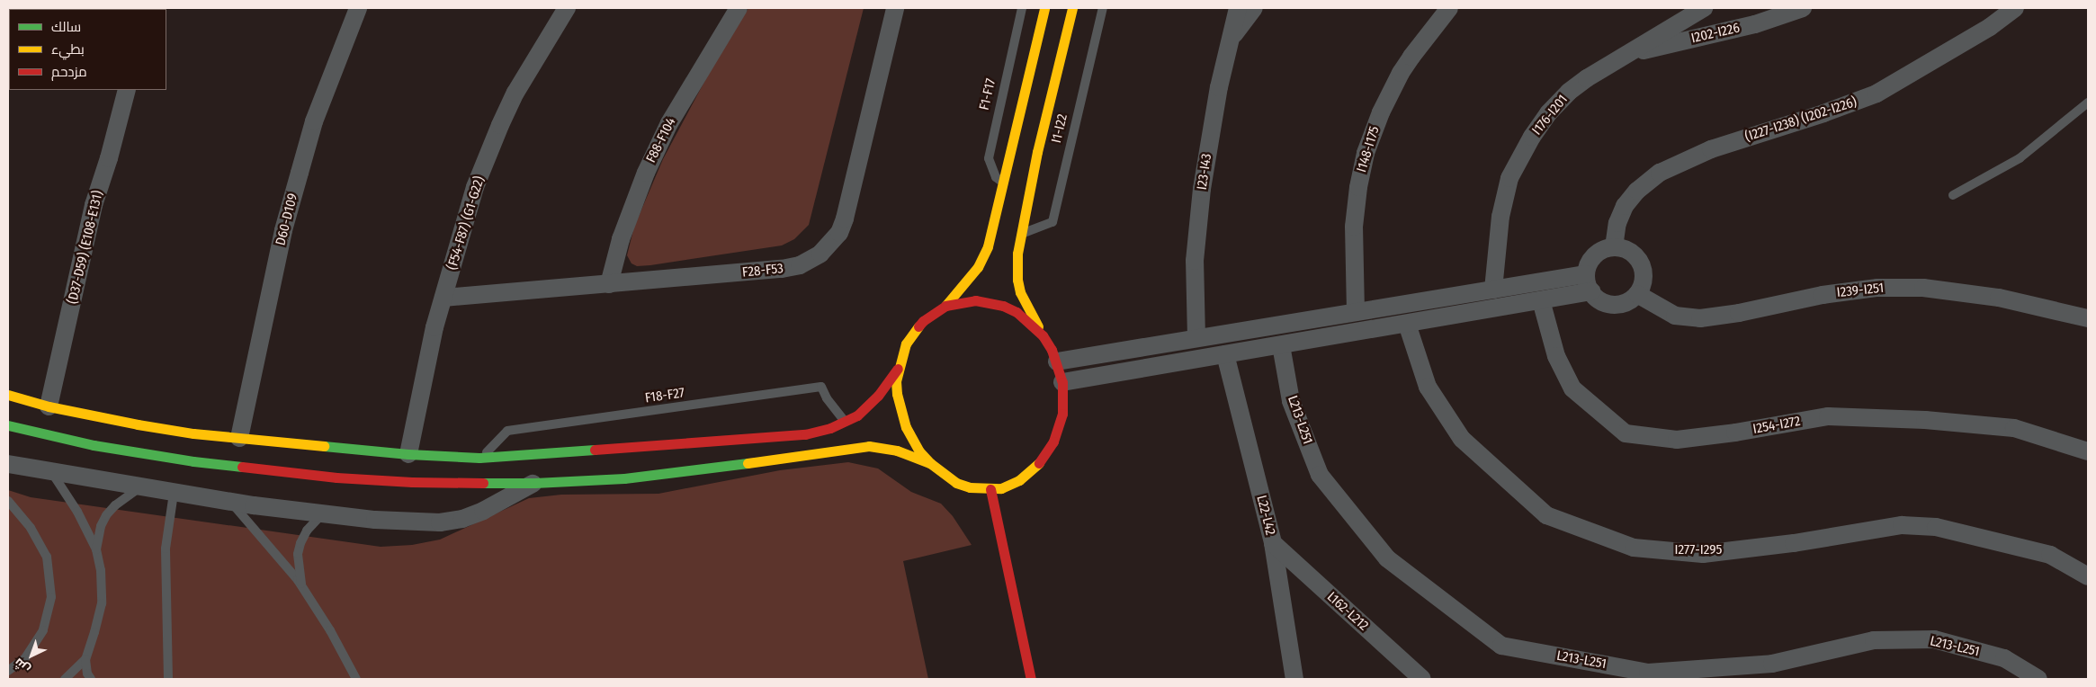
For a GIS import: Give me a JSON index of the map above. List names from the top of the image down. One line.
{"streets":{"street":["I202-I226","I176-I201","(I227-I238) (I202-I226)","F88-F104","I148-I175","I23-I43","D60-D109","(F54-F87) (G1-G22)","(D37-D59) (E108-E131)","F28-F53","I239-I251","L213-L251","I254-I272","L22-L42","I277-I295","L162-L212"],"lane":["F1-F17","I1-I22","F18-F27"]},"crossings":[["I202-I226","I176-I201"],["(I227-I238) (I202-I226)","I239-I251"],["F88-F104","F28-F53"],["(F54-F87) (G1-G22)","F28-F53"],["L22-L42","L162-L212"]],"legend":["سالك","بطيء","مزدحم"],"north":"bottom left"}
